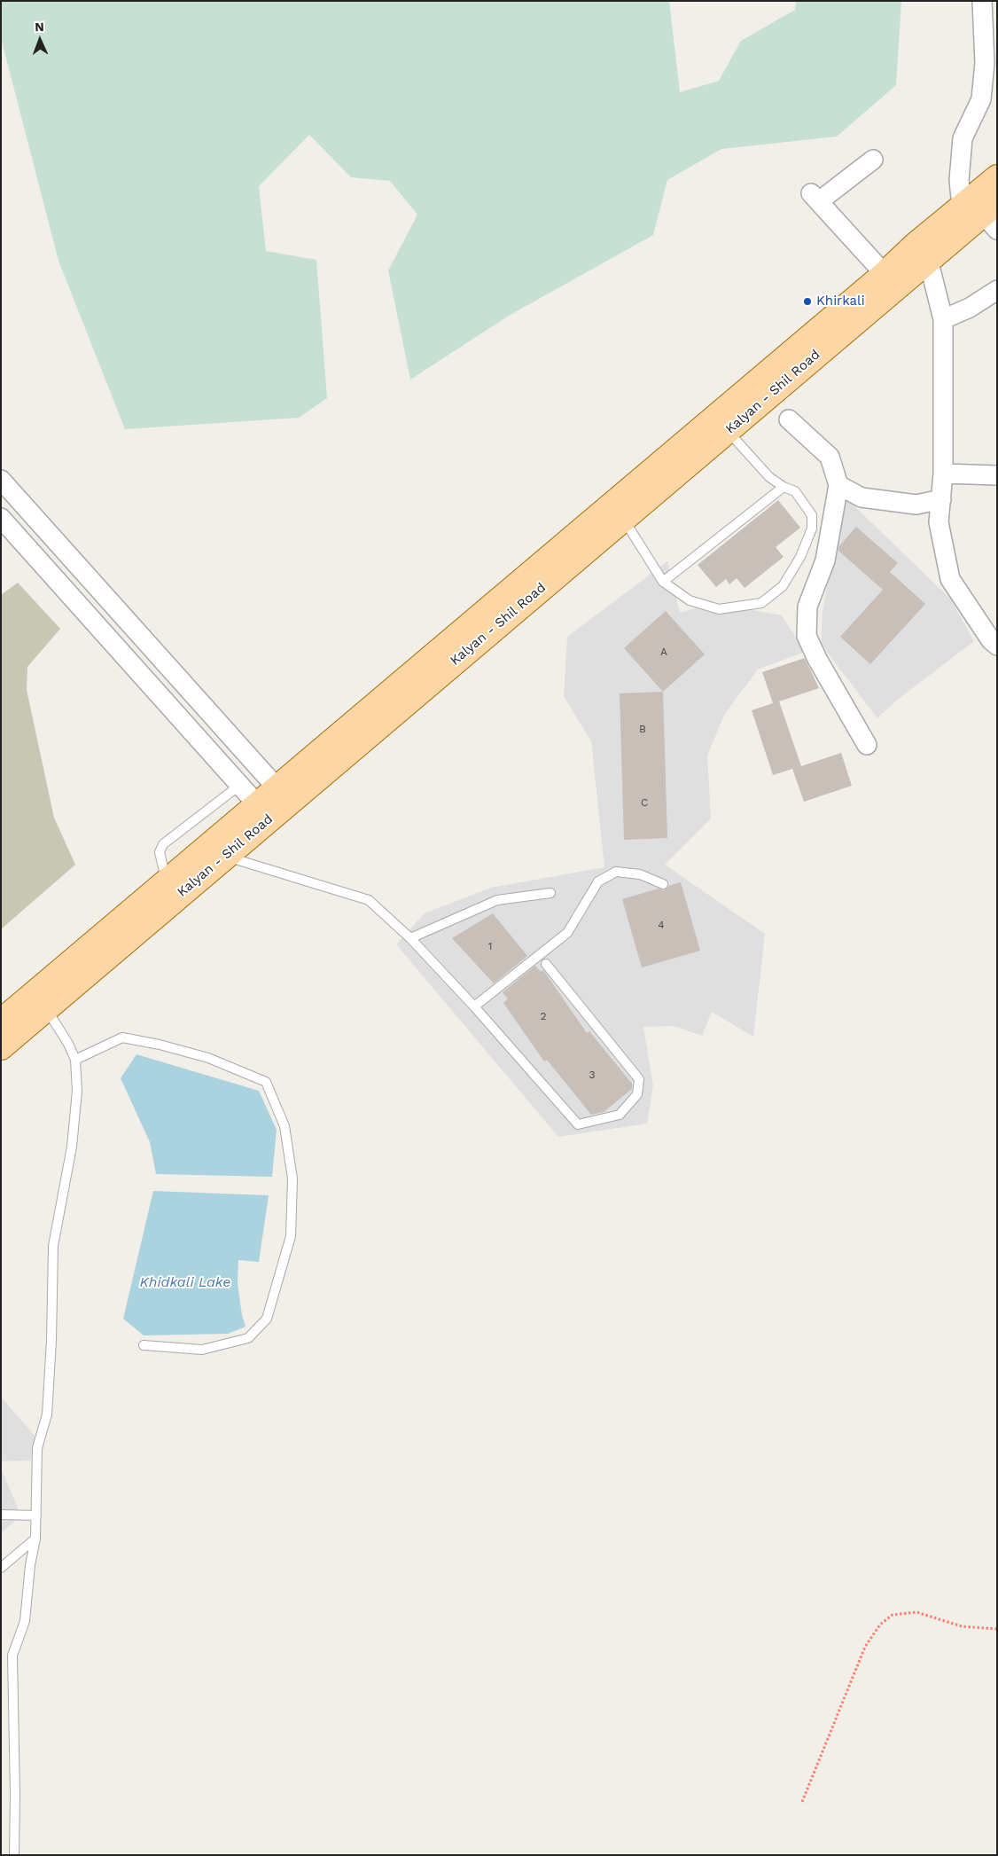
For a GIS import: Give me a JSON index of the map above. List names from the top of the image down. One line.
{"streets":{"main road":["Kalyan - Shil Road"]},"water":["Khidkali Lake"],"places":["Khirkali"],"house_numbers":["A","B","C","4","1","2","3"],"north":"top"}
